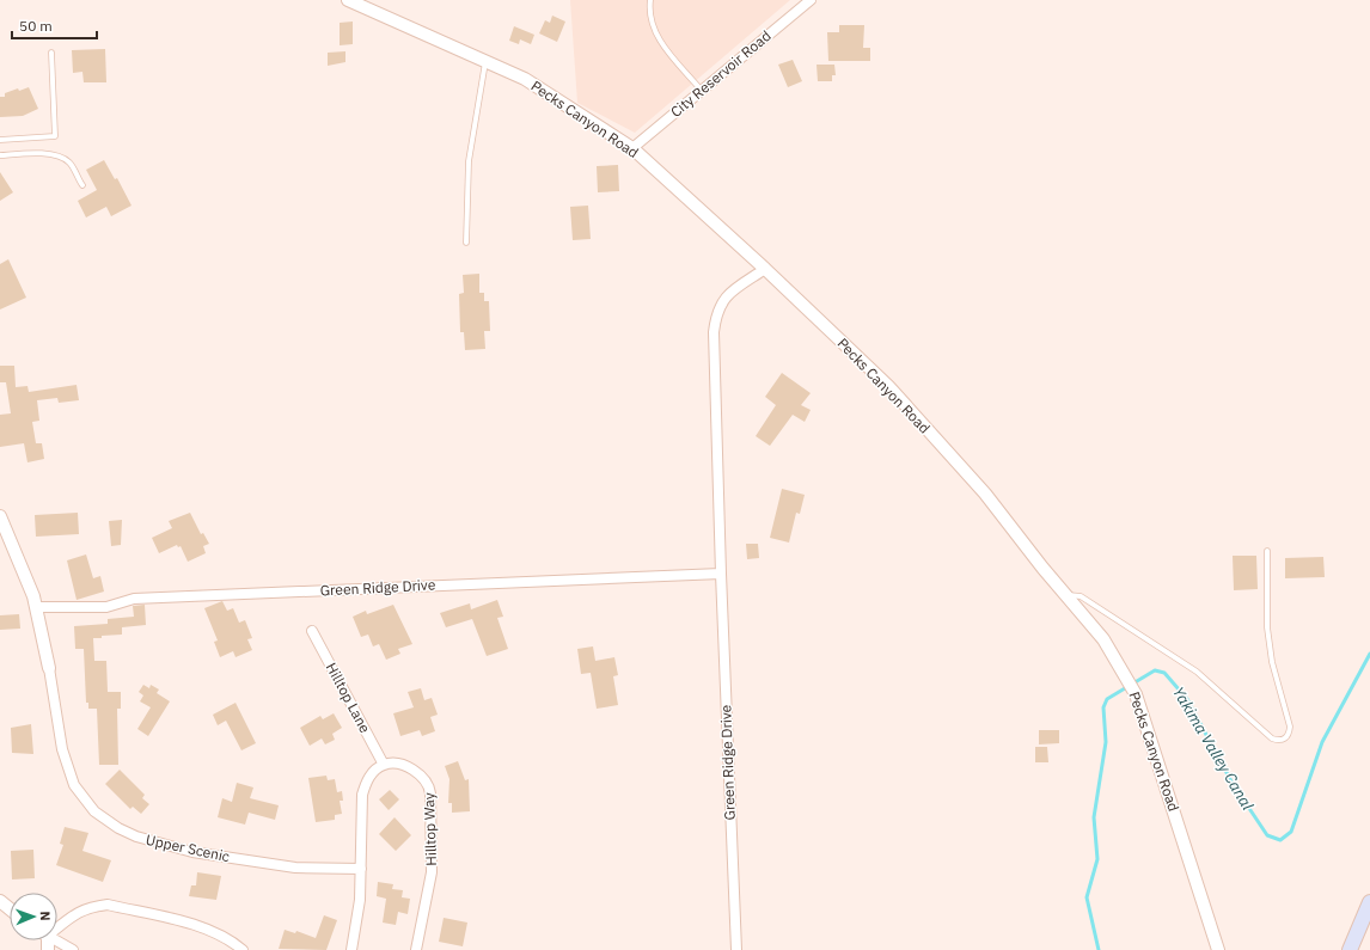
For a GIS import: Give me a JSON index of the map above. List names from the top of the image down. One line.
{"streets":{"street":["City Reservoir Road","Pecks Canyon Road","Green Ridge Drive","Hilltop Lane","Hilltop Way","Upper Scenic"]},"crossings":[["City Reservoir Road","Pecks Canyon Road"],["Pecks Canyon Road","Green Ridge Drive"],["Hilltop Lane","Hilltop Way"]],"water":["Yakima Valley Canal"],"scale_bar":"50 m","north":"right"}
